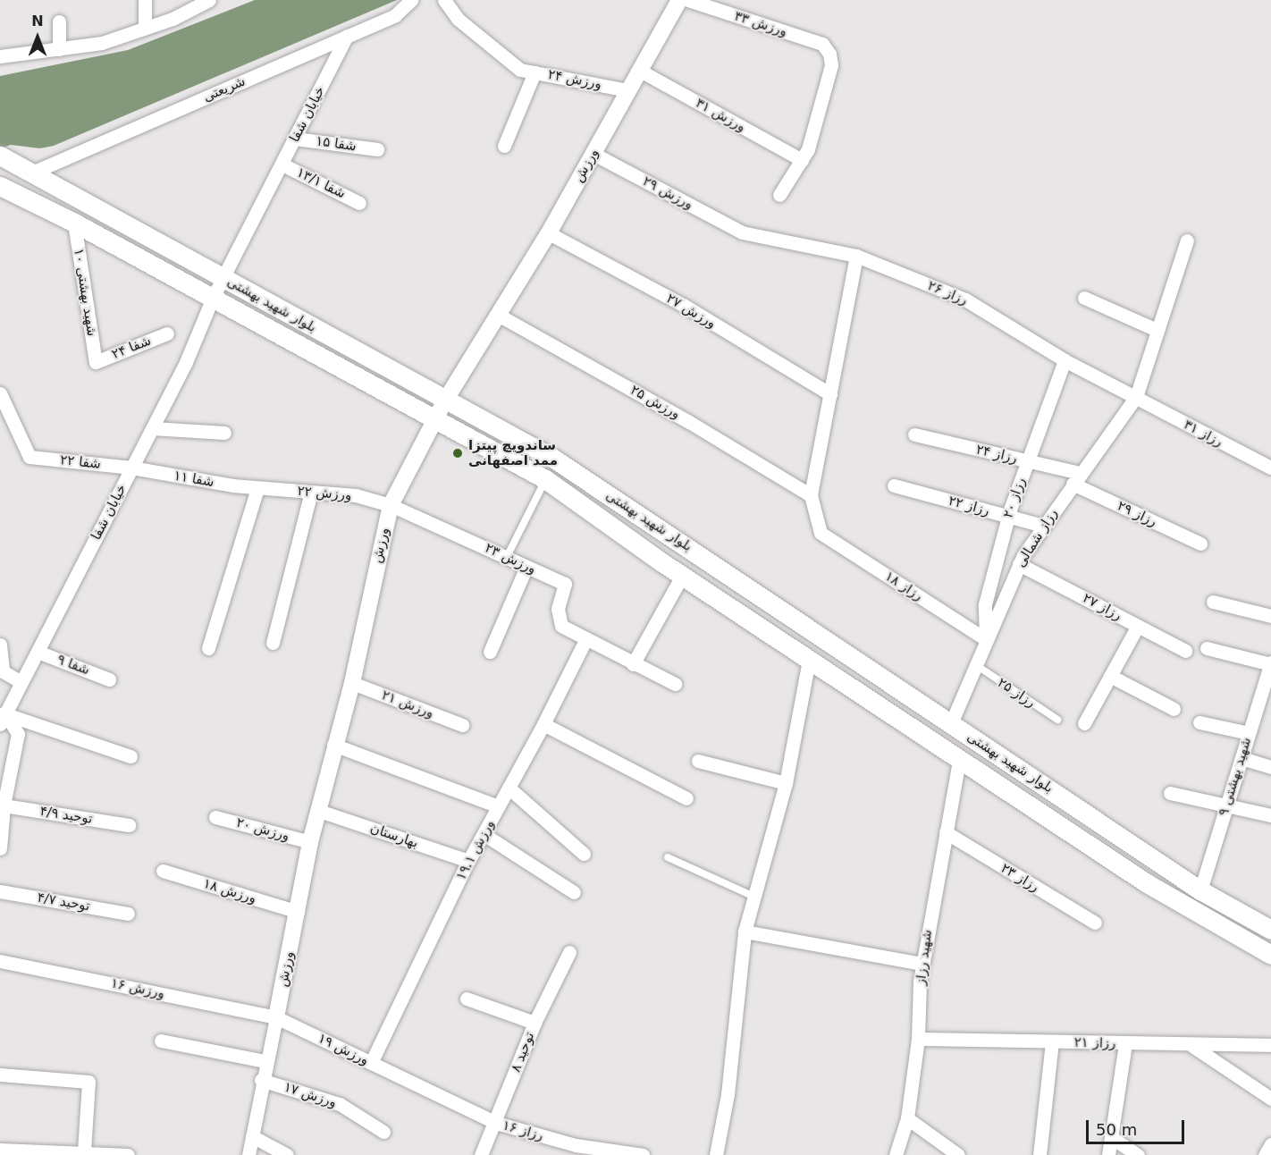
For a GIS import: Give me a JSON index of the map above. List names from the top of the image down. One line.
{"streets":{"main road":["بلوار شهید بهشتی"],"street":["ورزش ۳۳","ورزش ۲۴","شریعتی","خیابان شفا","ورزش ۳۱","شفا ۱۵","ورزش","شفا ۱۳/۱","ورزش ۲۹","شهید بهشتی ۱۰","رزاز ۲۶","ورزش ۲۷","شفا ۲۴","ورزش ۲۵","رزاز ۳۱","رزاز ۲۴","شفا ۲۲","شفا ۱۱","ورزش ۲۲","رزاز ۲۰","رزاز ۲۲","رزاز ۲۹","رزاز شمالی","ورزش ۲۳","رزاز ۱۸","رزاز ۲۷","شفا ۹","ورزش ۲۱","شهید بهشتی ۹","توحید ۴/۹","ورزش ۲۰","بهارستان","ورزش ۱۹.۱","رزاز ۲۳","ورزش ۱۸","توحید ۴/۷","شهید رزاز","ورزش ۱۶","رزاز ۲۱","ورزش ۱۹","توحید ۸","ورزش ۱۷","رزاز ۱۶"],"lane":["رزاز ۲۵"]},"crossings":[["ورزش ۳۳","ورزش ۳۱"],["ورزش ۲۴","ورزش"],["شریعتی","خیابان شفا"],["شریعتی","بلوار شهید بهشتی"],["خیابان شفا","شفا ۱۵"],["خیابان شفا","شفا ۱۳/۱"],["خیابان شفا","بلوار شهید بهشتی"],["خیابان شفا","شفا ۲۲"],["خیابان شفا","شفا ۱۱"],["خیابان شفا","شفا ۹"],["ورزش ۳۱","ورزش"],["ورزش","ورزش ۲۹"],["ورزش","بلوار شهید بهشتی"],["ورزش","ورزش ۲۷"],["ورزش","ورزش ۲۵"],["ورزش","ورزش ۲۲"],["ورزش","ورزش ۲۳"],["ورزش","ورزش ۲۱"],["ورزش","ورزش ۲۰"],["ورزش","بهارستان"],["ورزش","ورزش ۱۸"],["ورزش","ورزش ۱۶"],["ورزش","ورزش ۱۹"],["ورزش","ورزش ۱۷"],["ورزش ۲۹","رزاز ۲۶"],["شهید بهشتی ۱۰","بلوار شهید بهشتی"],["شهید بهشتی ۱۰","شفا ۲۴"],["رزاز ۲۶","رزاز ۳۱"],["رزاز ۲۶","رزاز ۲۰"],["رزاز ۲۶","رزاز شمالی"],["بلوار شهید بهشتی","رزاز شمالی"],["بلوار شهید بهشتی","شهید بهشتی ۹"],["بلوار شهید بهشتی","شهید رزاز"],["ورزش ۲۵","رزاز ۱۸"],["رزاز ۳۱","رزاز شمالی"],["رزاز ۲۴","رزاز ۲۰"],["رزاز ۲۴","رزاز ۲۹"],["رزاز ۲۴","رزاز شمالی"],["شفا ۲۲","شفا ۱۱"],["شفا ۱۱","ورزش ۲۲"],["ورزش ۲۲","ورزش ۲۳"],["رزاز ۲۰","رزاز ۲۲"],["رزاز ۲۰","رزاز شمالی"],["رزاز ۲۰","رزاز ۱۸"],["رزاز ۲۲","رزاز شمالی"],["رزاز ۲۹","رزاز شمالی"],["رزاز شمالی","رزاز ۱۸"],["رزاز شمالی","رزاز ۲۷"],["رزاز شمالی","رزاز ۲۵"],["ورزش ۲۳","ورزش ۱۹.۱"],["بهارستان","ورزش ۱۹.۱"],["ورزش ۱۹.۱","ورزش ۱۹"],["رزاز ۲۳","شهید رزاز"],["شهید رزاز","رزاز ۲۱"],["ورزش ۱۶","ورزش ۱۹"],["ورزش ۱۹","رزاز ۱۶"],["توحید ۸","رزاز ۱۶"]],"places":["ساندویچ پیتزا ممد اصفهانی"],"scale_bar":"50 m","north":"top"}
